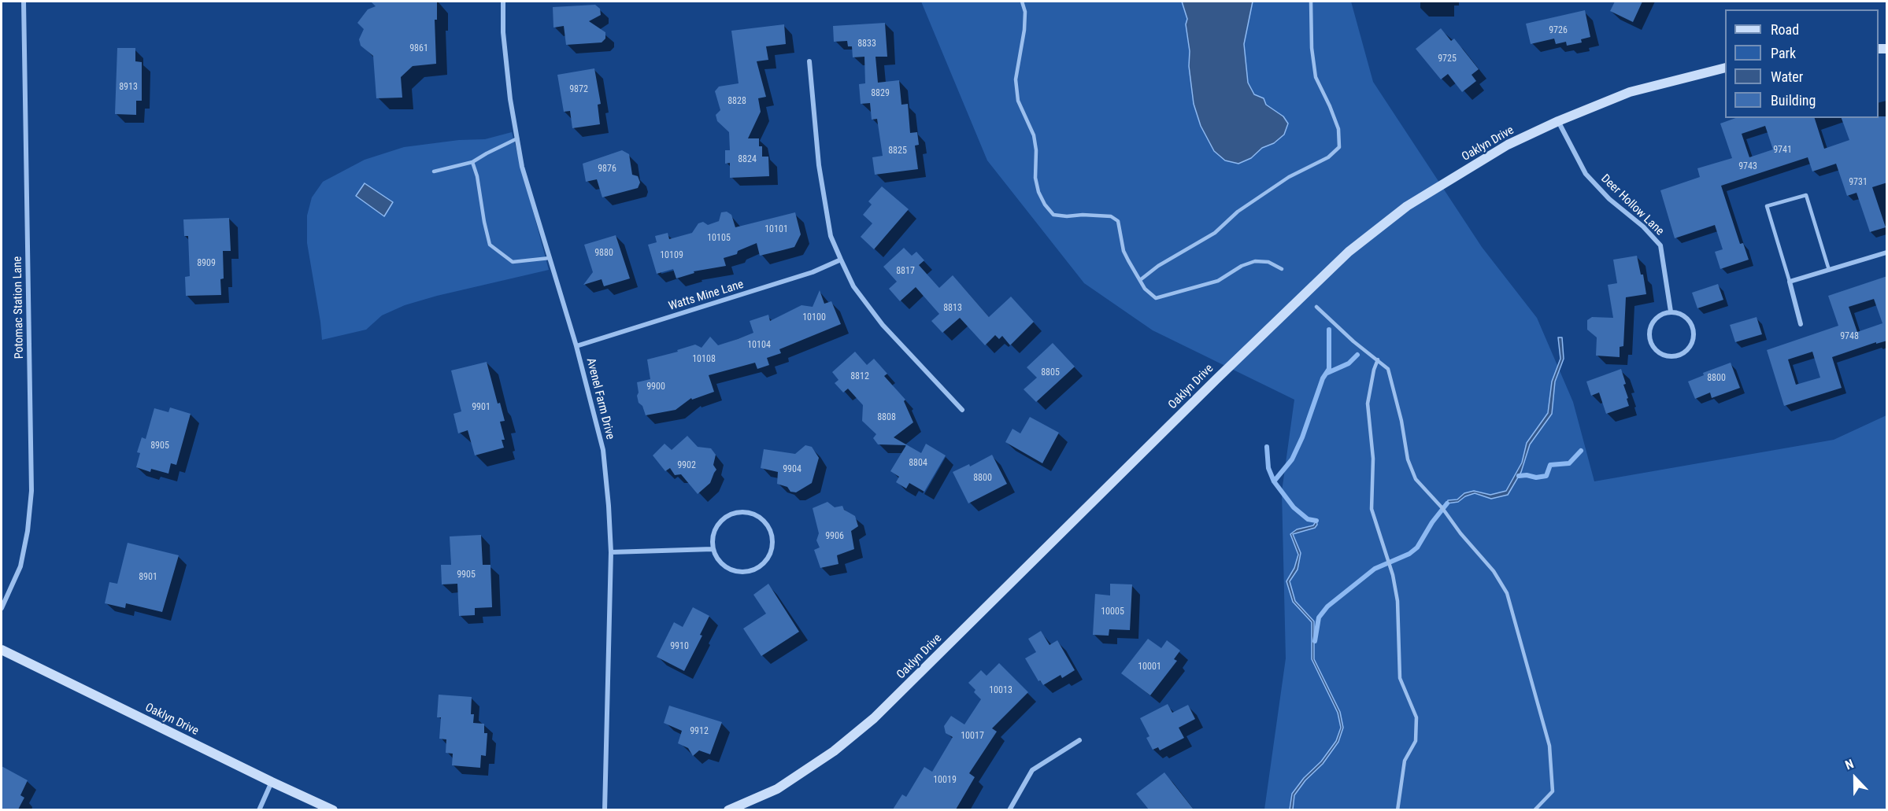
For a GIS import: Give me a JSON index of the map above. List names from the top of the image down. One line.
{"streets":{"street":["Oaklyn Drive","Deer Hollow Lane","Watts Mine Lane","Potomac Station Lane","Avenel Farm Drive"]},"crossings":[["Oaklyn Drive","Deer Hollow Lane"],["Watts Mine Lane","Avenel Farm Drive"]],"house_numbers":["9726","8833","9861","9725","8913","9872","8829","8828","9741","8825","8824","9743","9876","9731","10101","10105","9880","10109","8909","8817","8813","10100","9748","10104","10108","8805","8812","8800","9900","9901","8808","8905","8804","9902","9904","8800","9906","9905","8901","10005","9910","10001","10013","9912","10017","10019"],"legend":["Road","Park","Water","Building"],"north":"top"}
